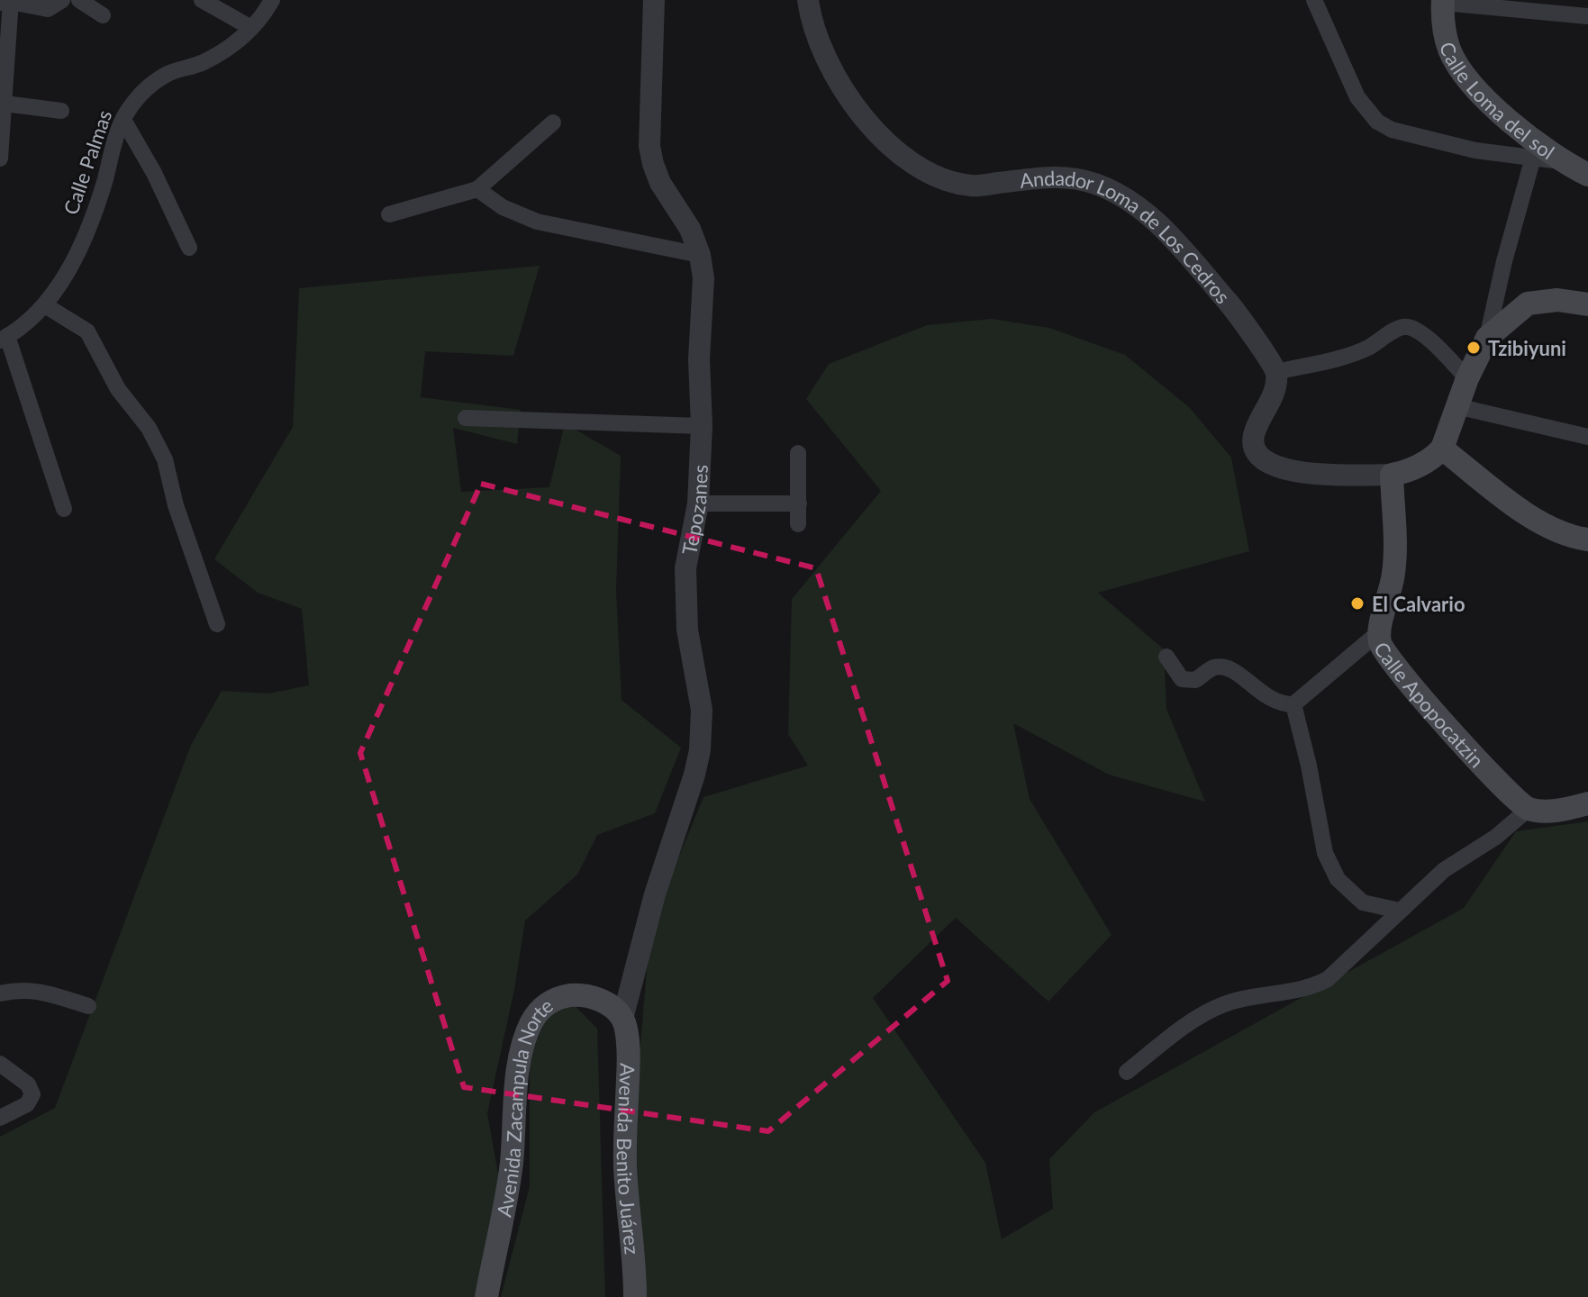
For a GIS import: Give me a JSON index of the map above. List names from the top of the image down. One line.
{"streets":{"main road":["Calle Loma del sol","Calle Apopocatzin","Avenida Zacampula Norte","Avenida Benito Juárez"],"street":["Calle Palmas","Andador Loma de Los Cedros","Tepozanes"]},"crossings":[["Tepozanes","Avenida Zacampula Norte"],["Tepozanes","Avenida Benito Juárez"],["Avenida Zacampula Norte","Avenida Benito Juárez"]],"places":["Tzibiyuni","El Calvario"]}
